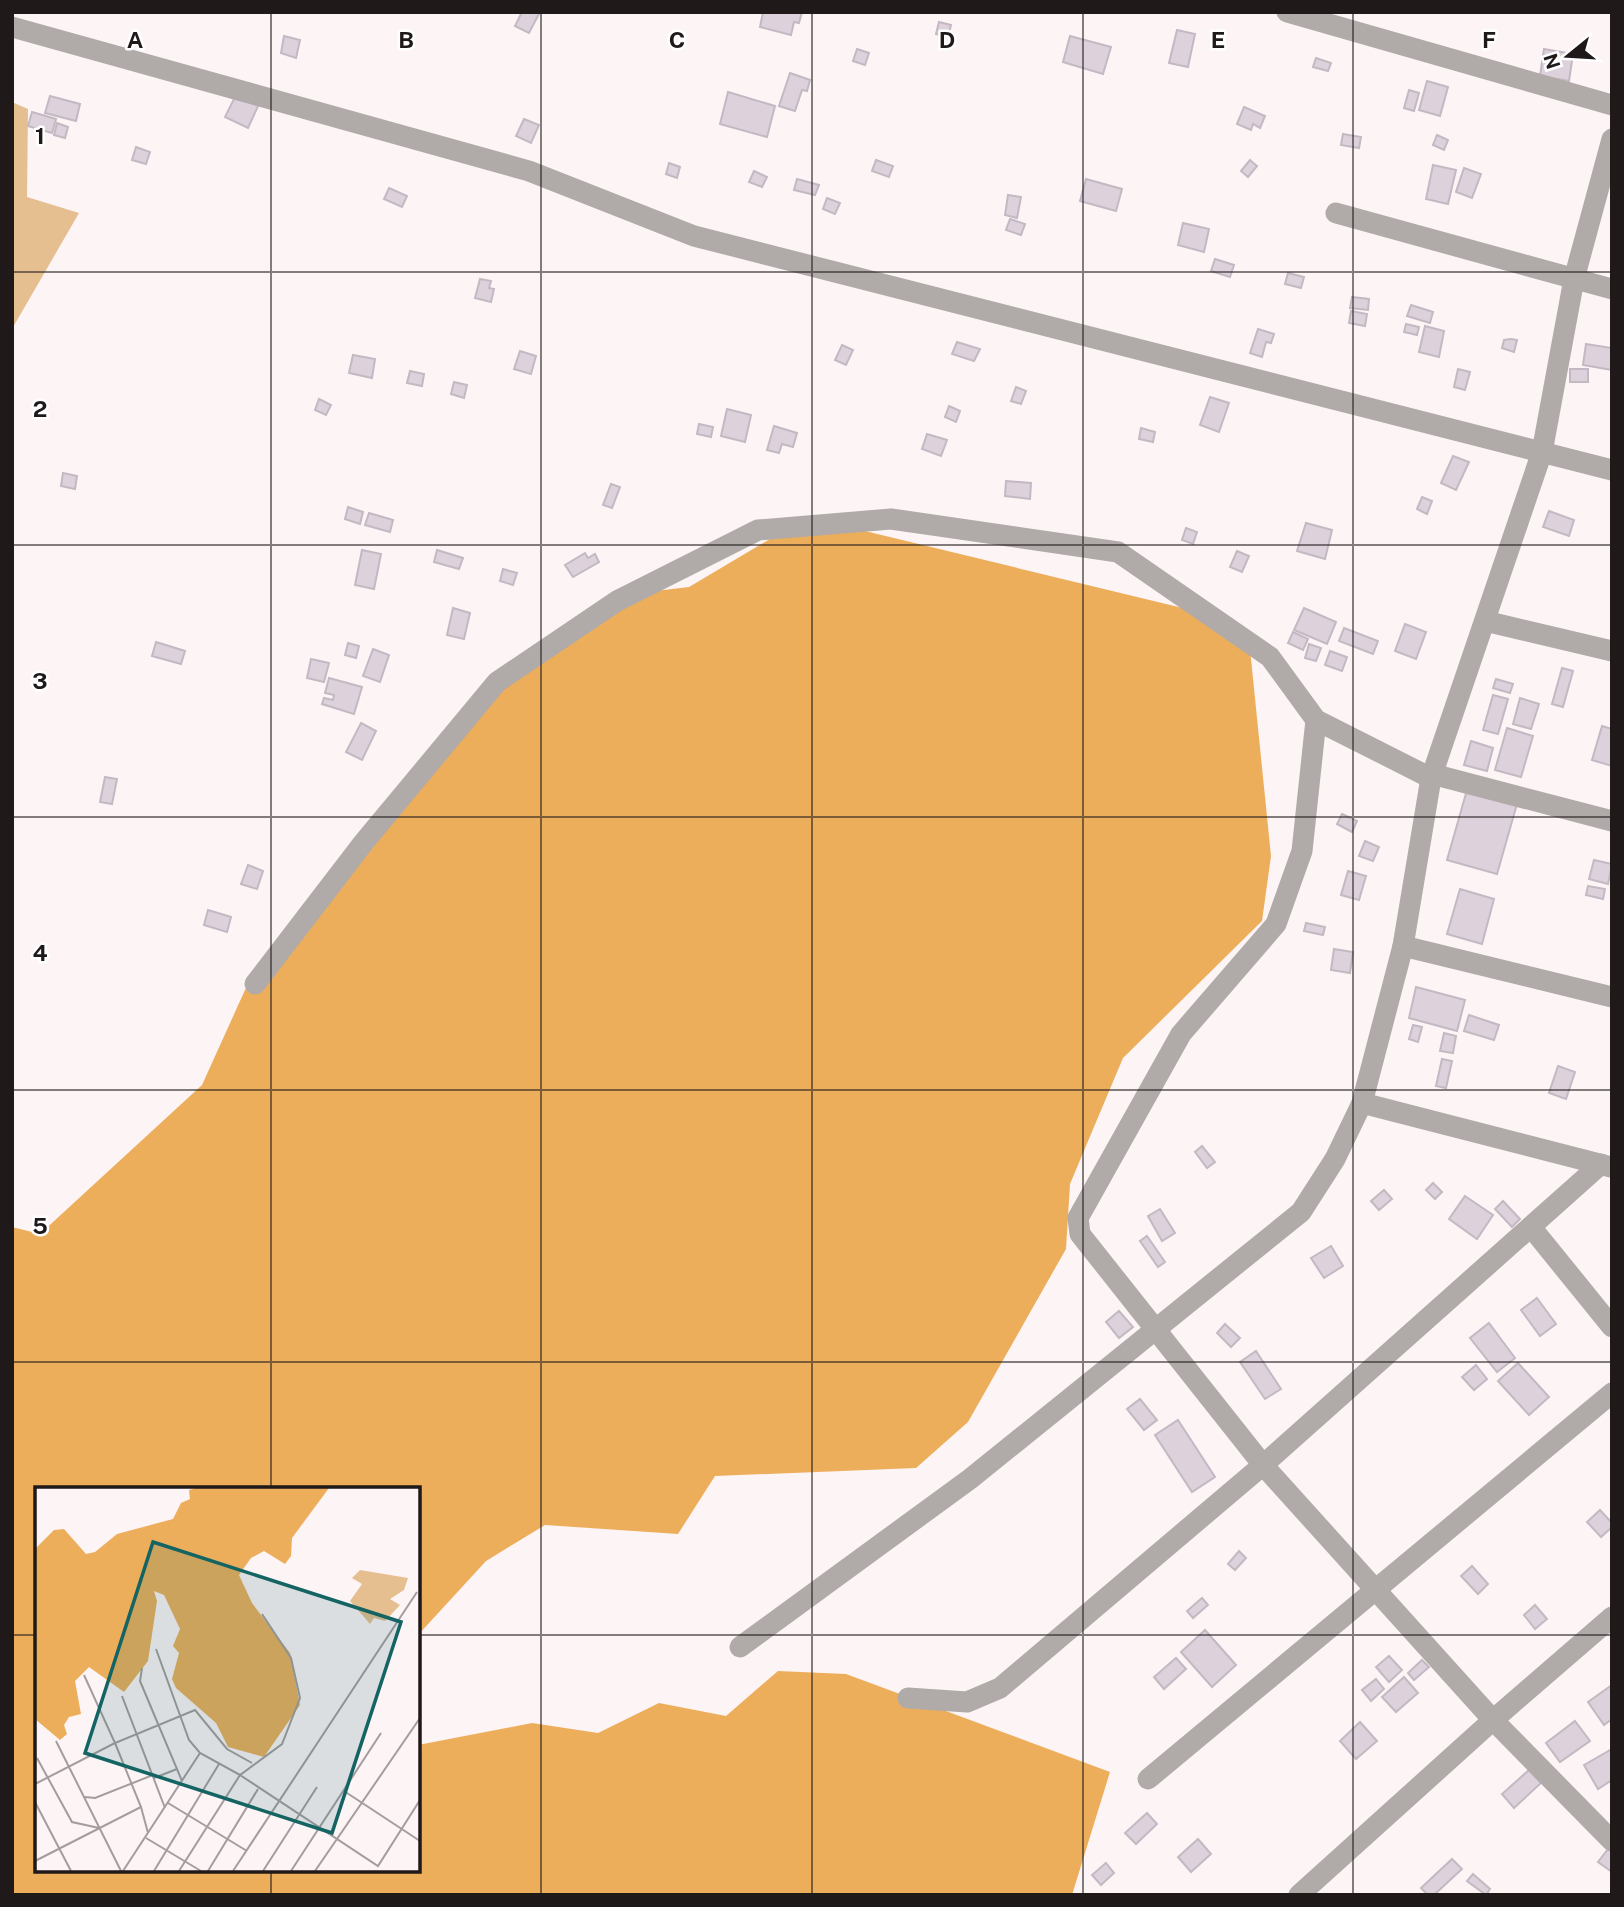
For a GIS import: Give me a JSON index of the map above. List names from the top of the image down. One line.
{"north":"left","grid":{"columns":["A","B","C","D","E","F"],"rows":["1","2","3","4","5"]}}
